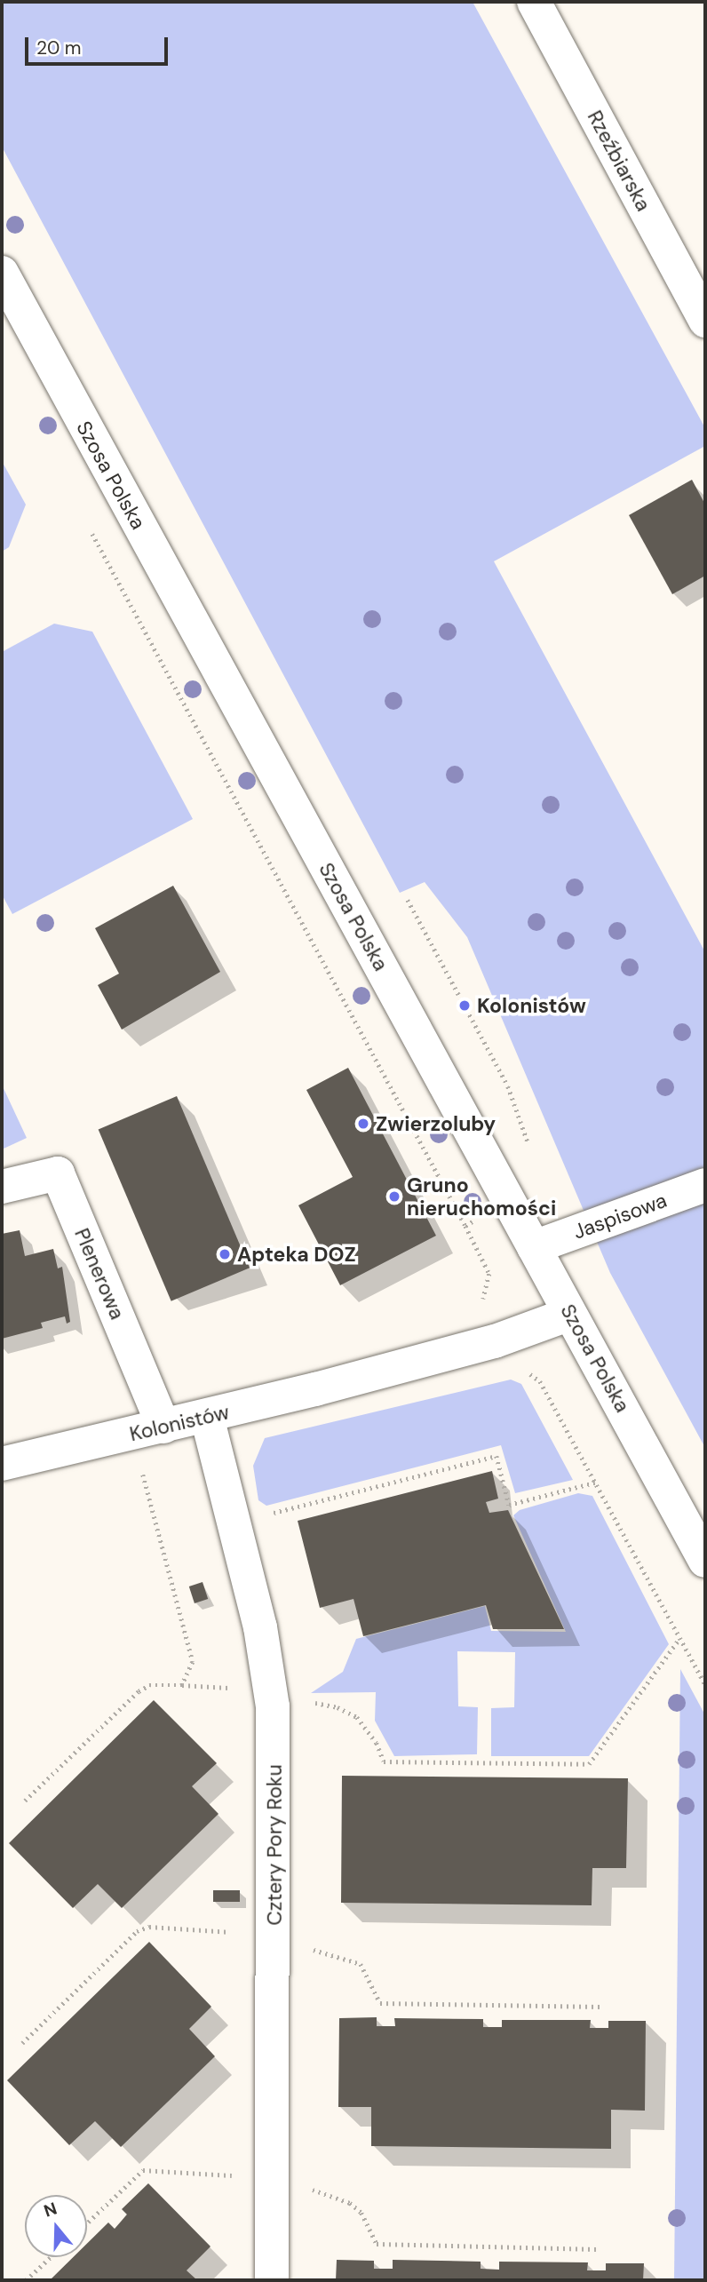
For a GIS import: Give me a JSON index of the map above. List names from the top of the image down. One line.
{"streets":{"street":["Rzeźbiarska","Szosa Polska","Jaspisowa","Plenerowa","Kolonistów","Cztery Pory Roku"]},"crossings":[["Szosa Polska","Jaspisowa"],["Szosa Polska","Kolonistów"],["Plenerowa","Kolonistów"],["Kolonistów","Cztery Pory Roku"]],"places":["Kolonistów","Zwierzoluby","Gruno nieruchomości","Apteka DOZ"],"scale_bar":"20 m","north":"top"}
